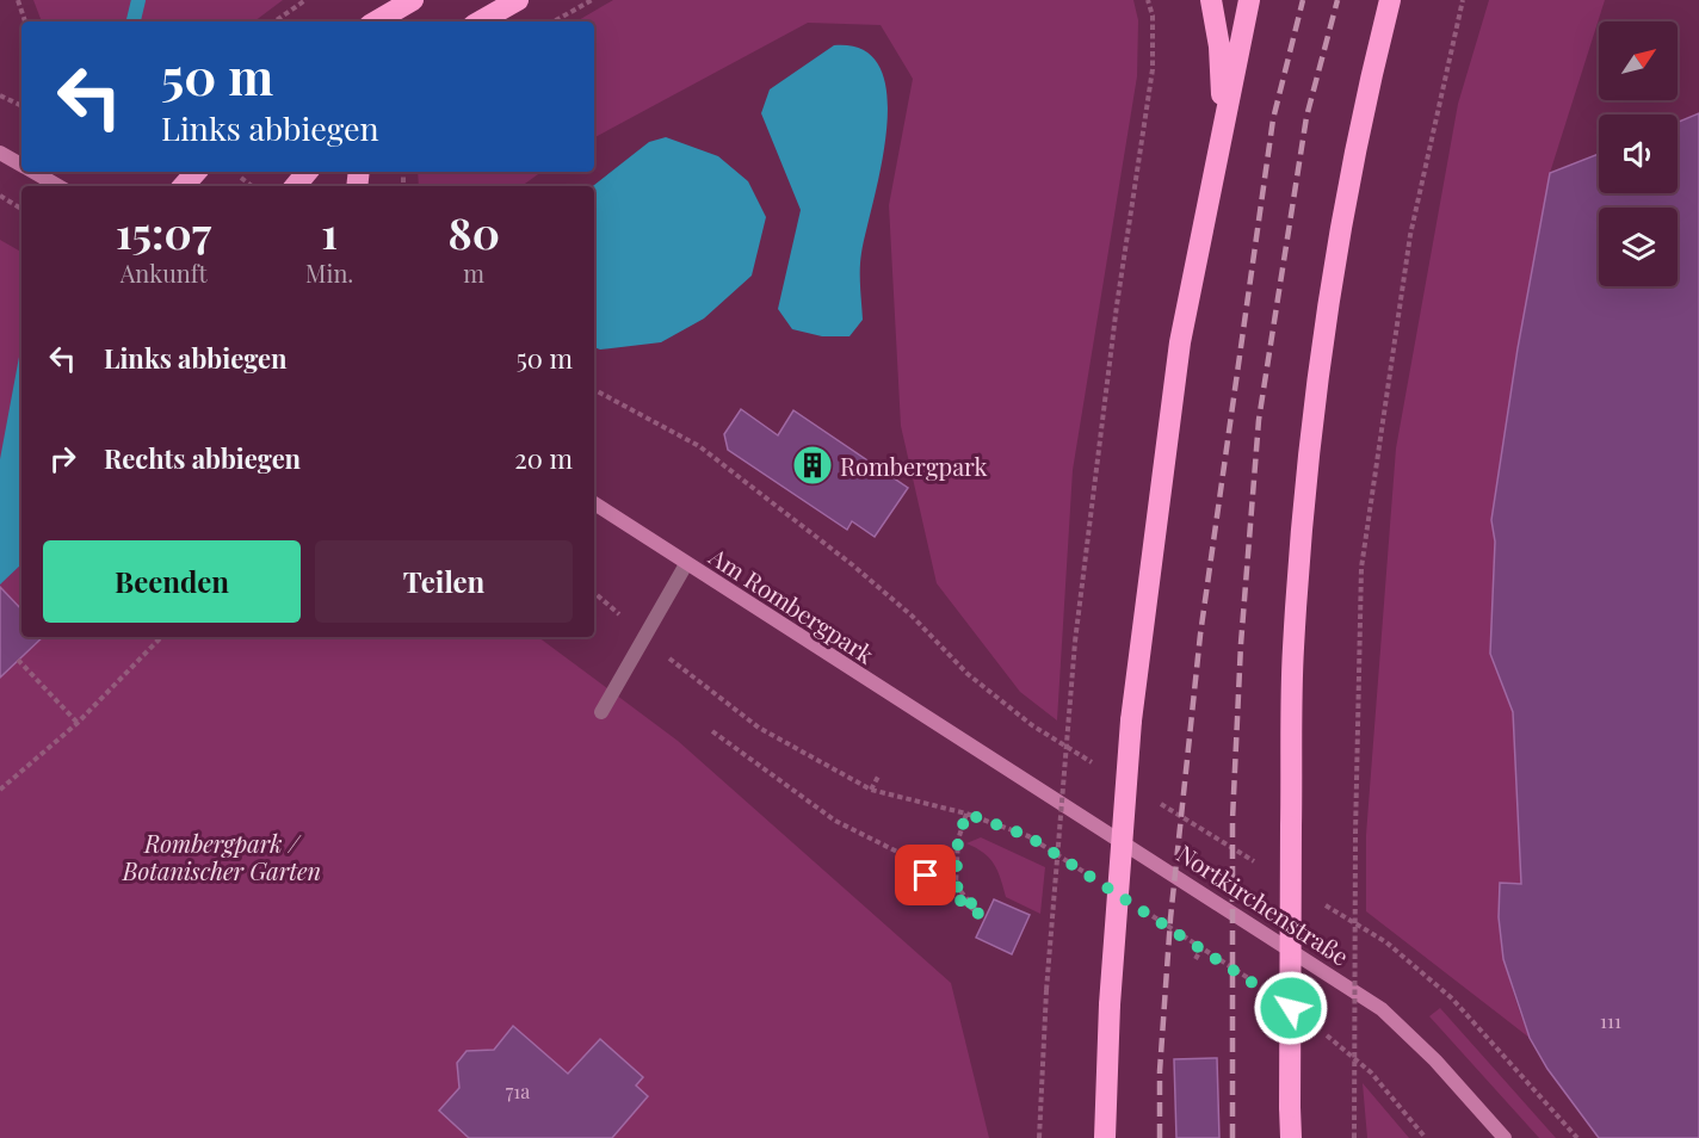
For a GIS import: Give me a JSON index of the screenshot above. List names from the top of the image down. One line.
{"streets":{"main road":["Am Rombergpark","Nortkirchenstraße"]},"crossings":[["Am Rombergpark","Nortkirchenstraße"]],"parks":["Rombergpark / Botanischer Garten"],"places":{"building":["Rombergpark"]},"house_numbers":["111","71a"],"north":"top right","page":{"turn":["50 m","Links abbiegen"],"eta":["15:07","Ankunft","1","Min.","80","m"],"list":[{"name":"Links abbiegen","value":"50 m"},{"name":"Rechts abbiegen","value":"20 m"}],"buttons":["Beenden","Teilen"]}}
